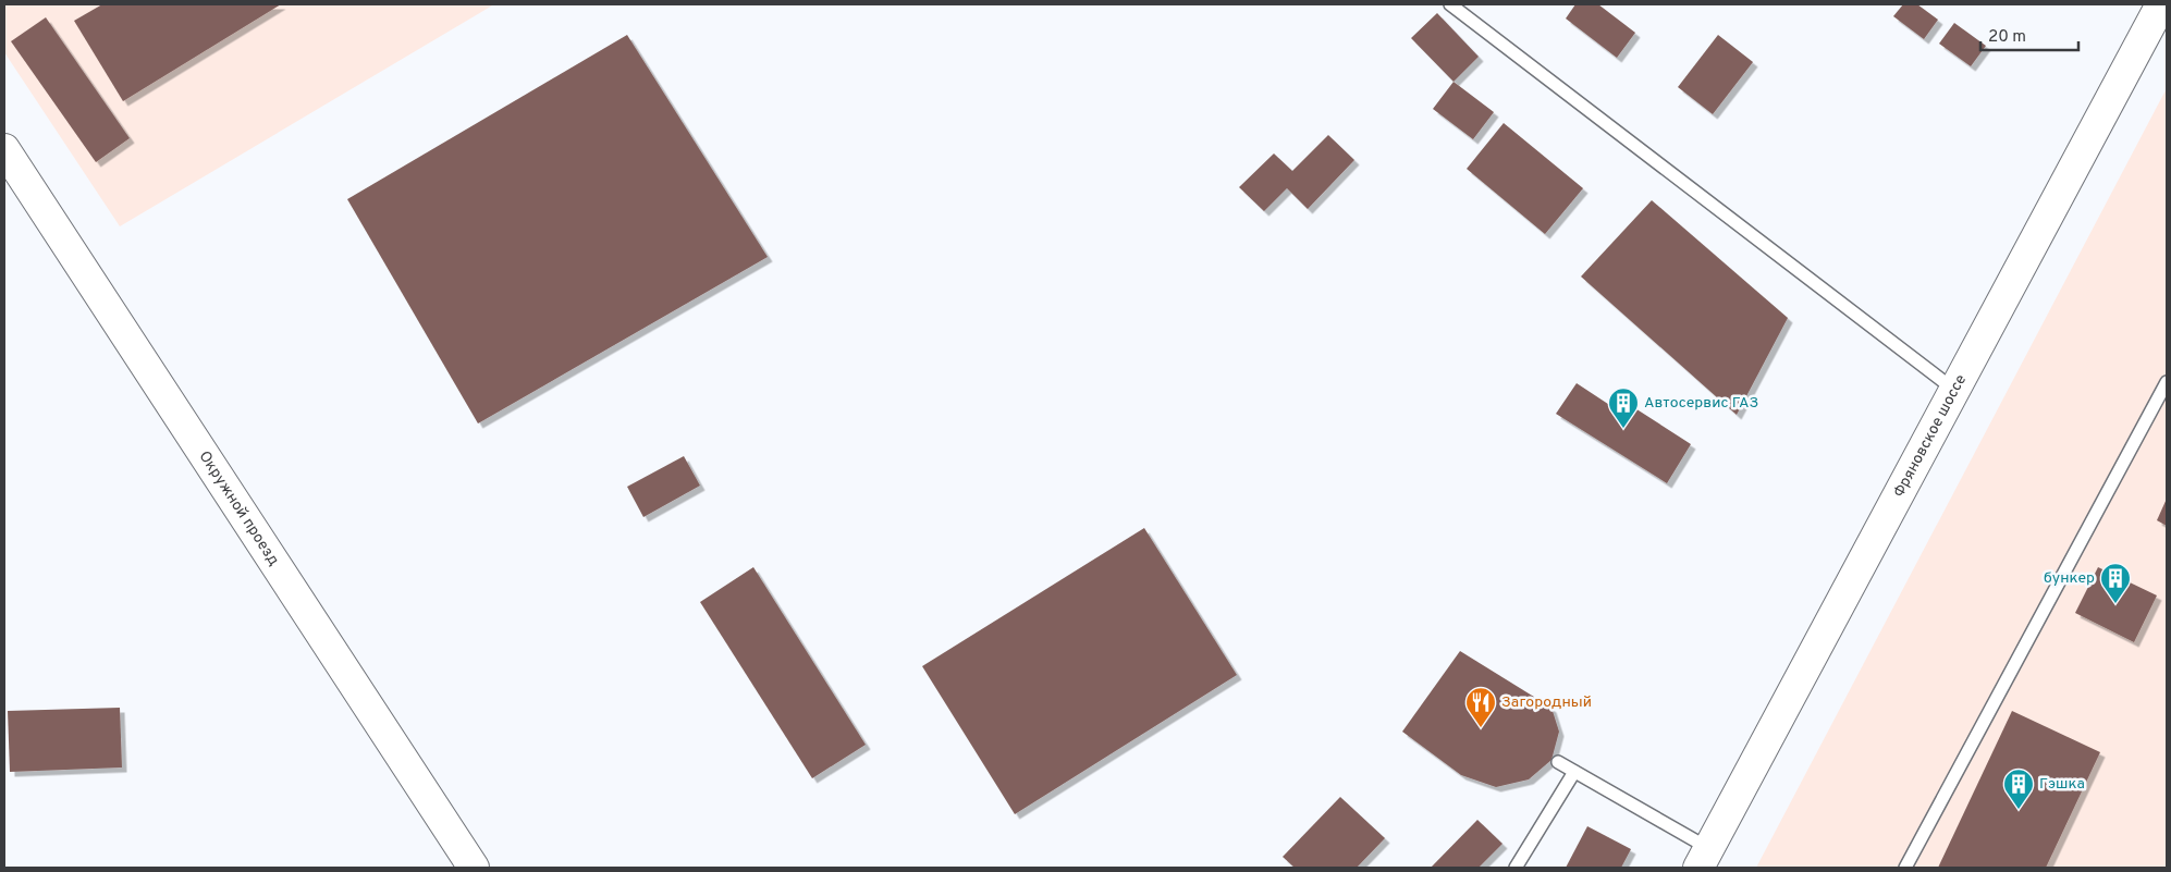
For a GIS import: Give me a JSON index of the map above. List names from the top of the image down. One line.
{"streets":{"main road":["Фряновское шоссе","Окружной проезд"]},"places":{"building":["Автосервис ГАЗ","бункер","Гэшка"],"restaurant":["Загородный"]},"scale_bar":"20 m"}
